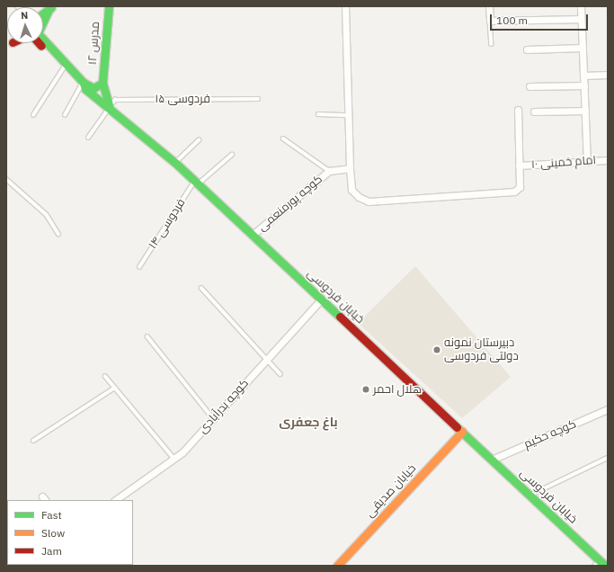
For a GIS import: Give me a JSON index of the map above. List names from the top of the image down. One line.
{"streets":{"street":["مدرس ۱۲","امام خمینی ۱۰","کوچه پورمنعمی","خیابان فردوسی","کوچه بدرآبادی","کوچه حکیم","خیابان صدیقی"],"lane":["فردوسی ۱۵","فردوسی ۱۴"]},"crossings":[["فردوسی ۱۵","خیابان فردوسی"],["کوچه پورمنعمی","خیابان فردوسی"],["فردوسی ۱۴","خیابان فردوسی"],["خیابان فردوسی","کوچه بدرآبادی"],["خیابان فردوسی","کوچه حکیم"],["خیابان فردوسی","خیابان صدیقی"]],"districts":["باغ جعفری"],"places":["دبیرستان نمونه دولتی فردوسی","هلال احمر"],"legend":["Fast","Slow","Jam"],"scale_bar":"100 m","north":"top"}
